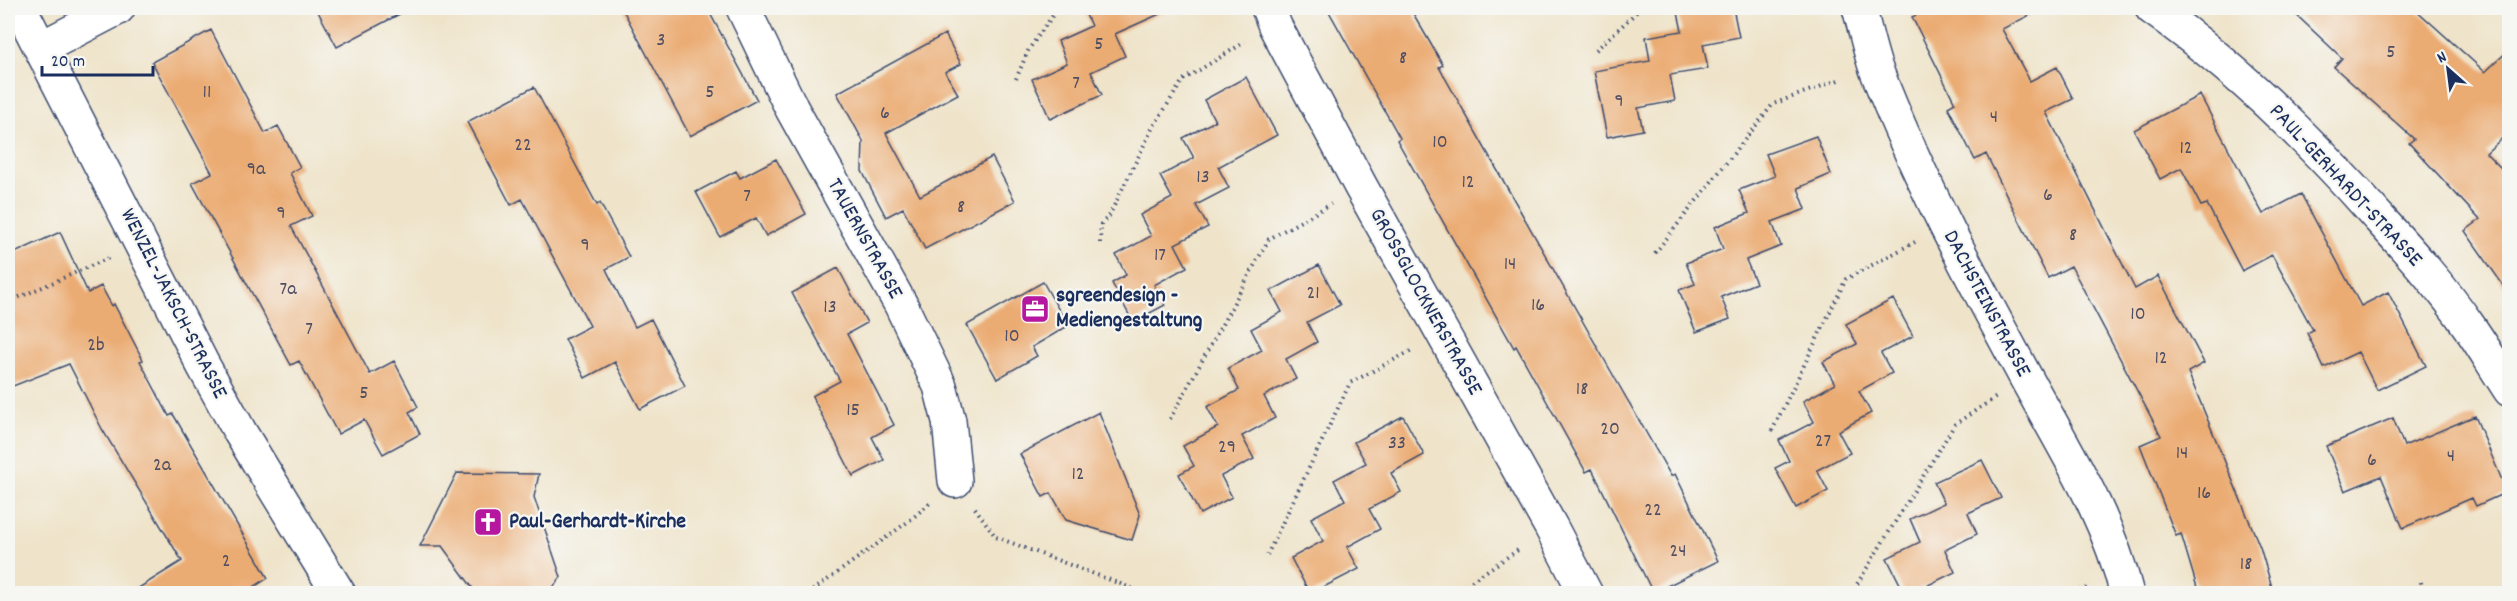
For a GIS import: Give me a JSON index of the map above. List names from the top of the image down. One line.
{"streets":{"street":["PAUL-GERHARDT-STRASSE","TAUERNSTRASSE","GROSSGLOCKNERSTRASSE","WENZEL-JAKSCH-STRASSE","DACHSTEINSTRASSE"]},"places":{"office":["sgreendesign - Mediengestaltung"],"church":["Paul-Gerhardt-Kirche"]},"house_numbers":["3","5","5","8","7","11","5","9","6","4","10","22","12","9a","13","12","6","7","8","9","8","9","17","14","7a","21","16","13","10","7","10","2b","12","18","5","15","20","27","33","29","14","4","6","2a","12","16","22","24","2","18"],"scale_bar":"20 m","north":"top left"}
